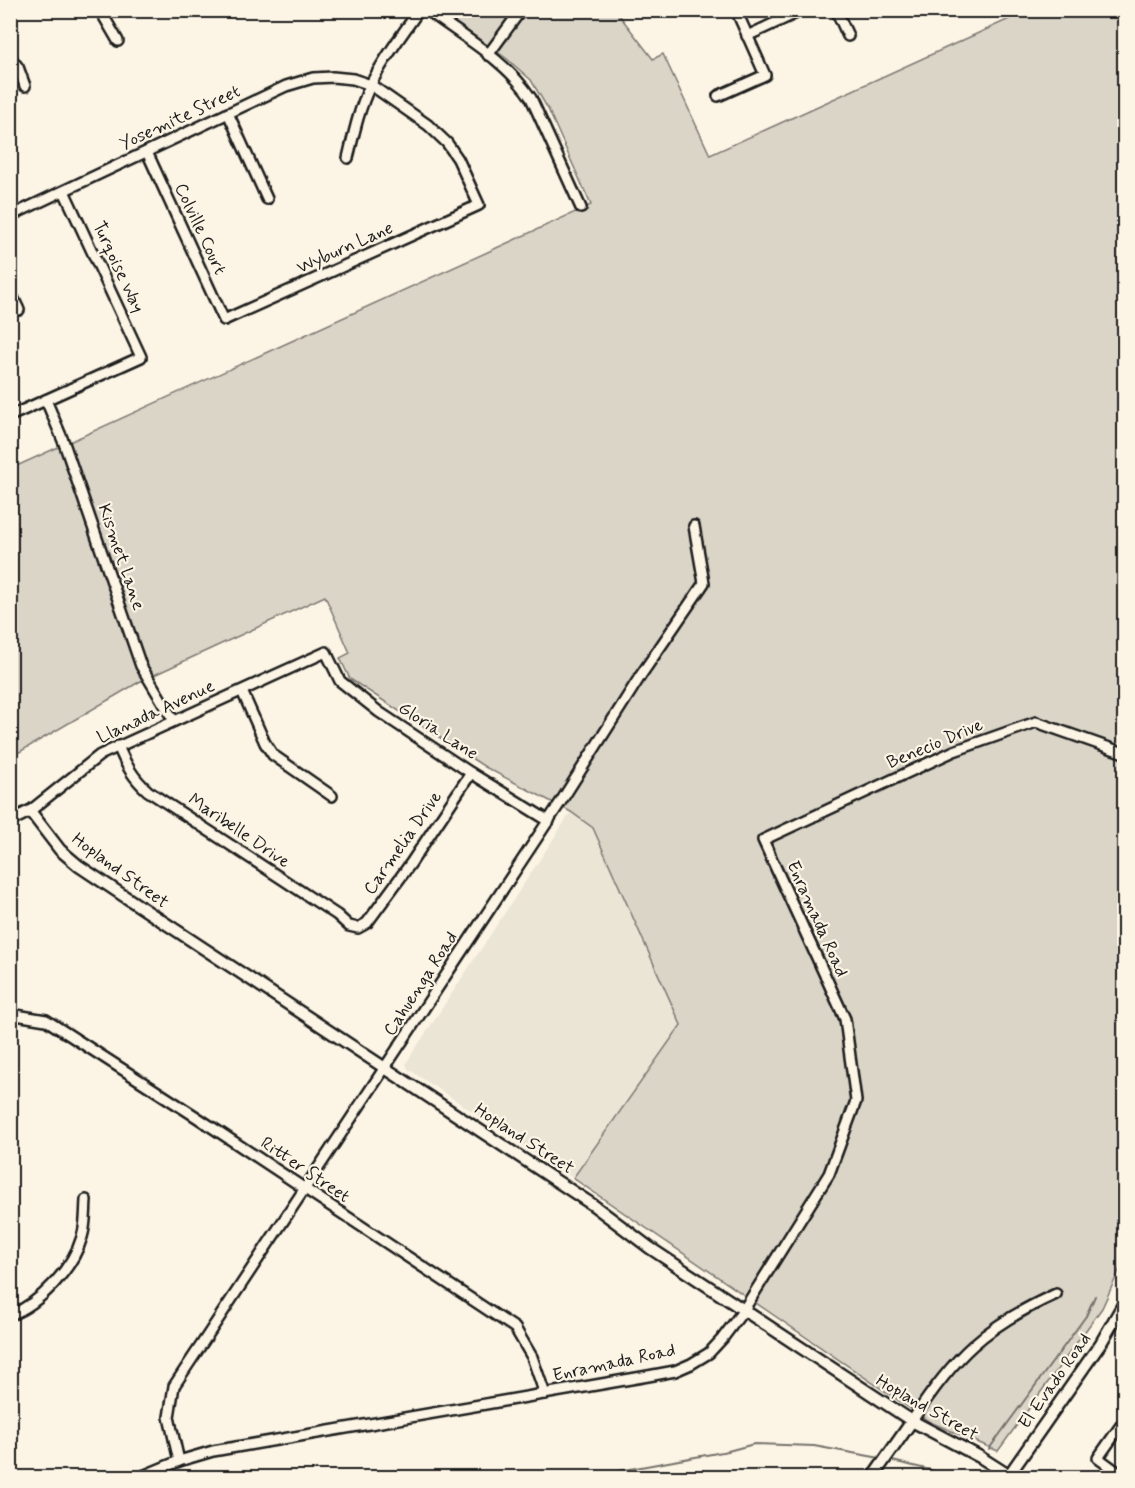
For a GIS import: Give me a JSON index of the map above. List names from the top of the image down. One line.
{"streets":{"street":["Yosemite Street","Colville Court","Wyburn Lane","Turqoise Way","Kismet Lane","Llanada Avenue","Gloria Lane","Benecio Drive","Maribelle Drive","Carmelia Drive","Hopland Street","Enramada Road","Cahuenga Road","Ritter Street","El Evado Road"]},"crossings":[["Yosemite Street","Colville Court"],["Yosemite Street","Wyburn Lane"],["Yosemite Street","Turqoise Way"],["Colville Court","Wyburn Lane"],["Turqoise Way","Kismet Lane"],["Kismet Lane","Llanada Avenue"],["Llanada Avenue","Gloria Lane"],["Llanada Avenue","Maribelle Drive"],["Llanada Avenue","Hopland Street"],["Gloria Lane","Carmelia Drive"],["Gloria Lane","Cahuenga Road"],["Benecio Drive","Enramada Road"],["Maribelle Drive","Carmelia Drive"],["Hopland Street","Enramada Road"],["Hopland Street","Cahuenga Road"],["Hopland Street","El Evado Road"],["Enramada Road","Cahuenga Road"],["Enramada Road","Ritter Street"],["Cahuenga Road","Ritter Street"]]}
